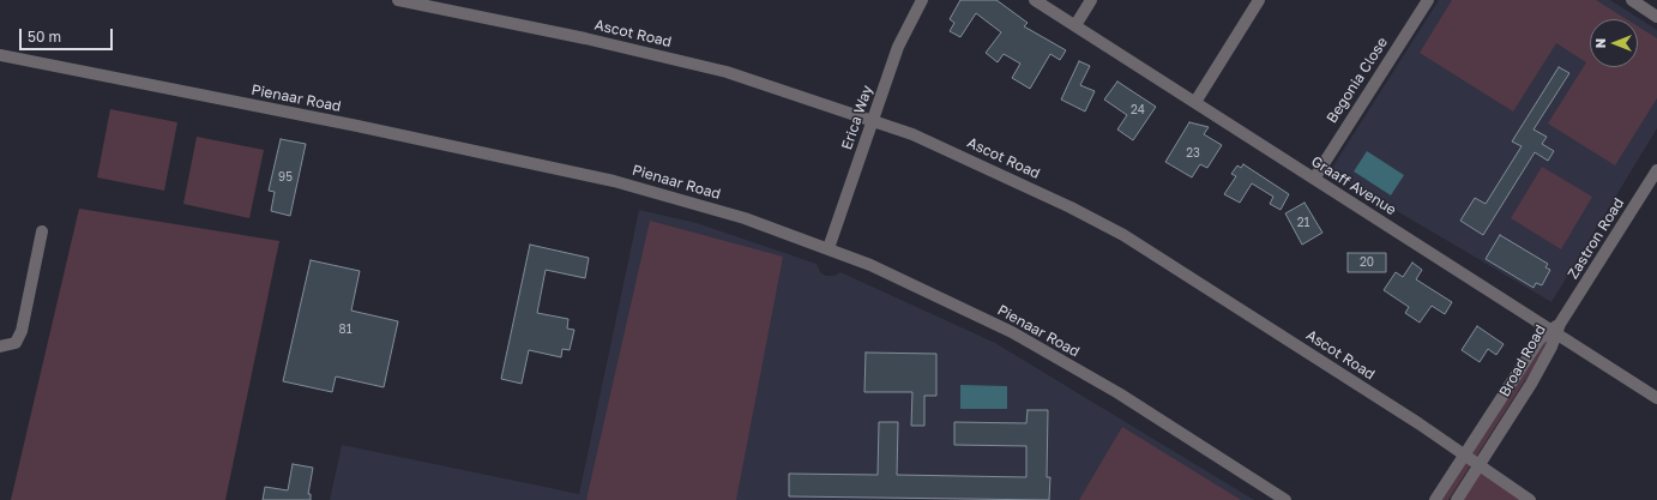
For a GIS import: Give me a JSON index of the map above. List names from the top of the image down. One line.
{"streets":{"street":["Ascot Road","Begonia Close","Pienaar Road","Erica Way","Graaff Avenue","Zastron Road","Broad Road"]},"crossings":[["Ascot Road","Erica Way"],["Ascot Road","Broad Road"],["Begonia Close","Graaff Avenue"],["Pienaar Road","Erica Way"],["Graaff Avenue","Zastron Road"],["Graaff Avenue","Broad Road"],["Zastron Road","Broad Road"]],"house_numbers":["24","23","95","21","20","81"],"scale_bar":"50 m","north":"left"}
